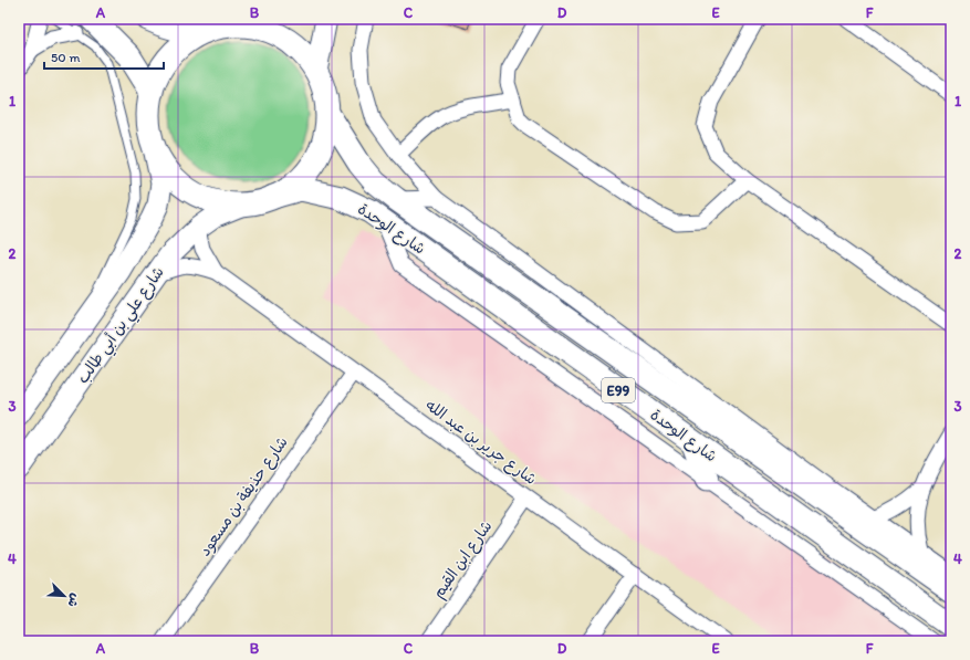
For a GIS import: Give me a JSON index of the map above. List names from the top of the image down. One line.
{"streets":{"main road":["شارع الوحدة","E99"],"street":["شارع علي بن أبي طالب","شارع جرير بن عبد الله","شارع حذيفة بن مسعود","شارع ابن القيم"]},"crossings":[["شارع علي بن أبي طالب","شارع جرير بن عبد الله"],["شارع جرير بن عبد الله","شارع حذيفة بن مسعود"],["شارع جرير بن عبد الله","شارع ابن القيم"]],"scale_bar":"50 m","north":"bottom right","grid":{"columns":["A","B","C","D","E","F"],"rows":["1","2","3","4"]}}
